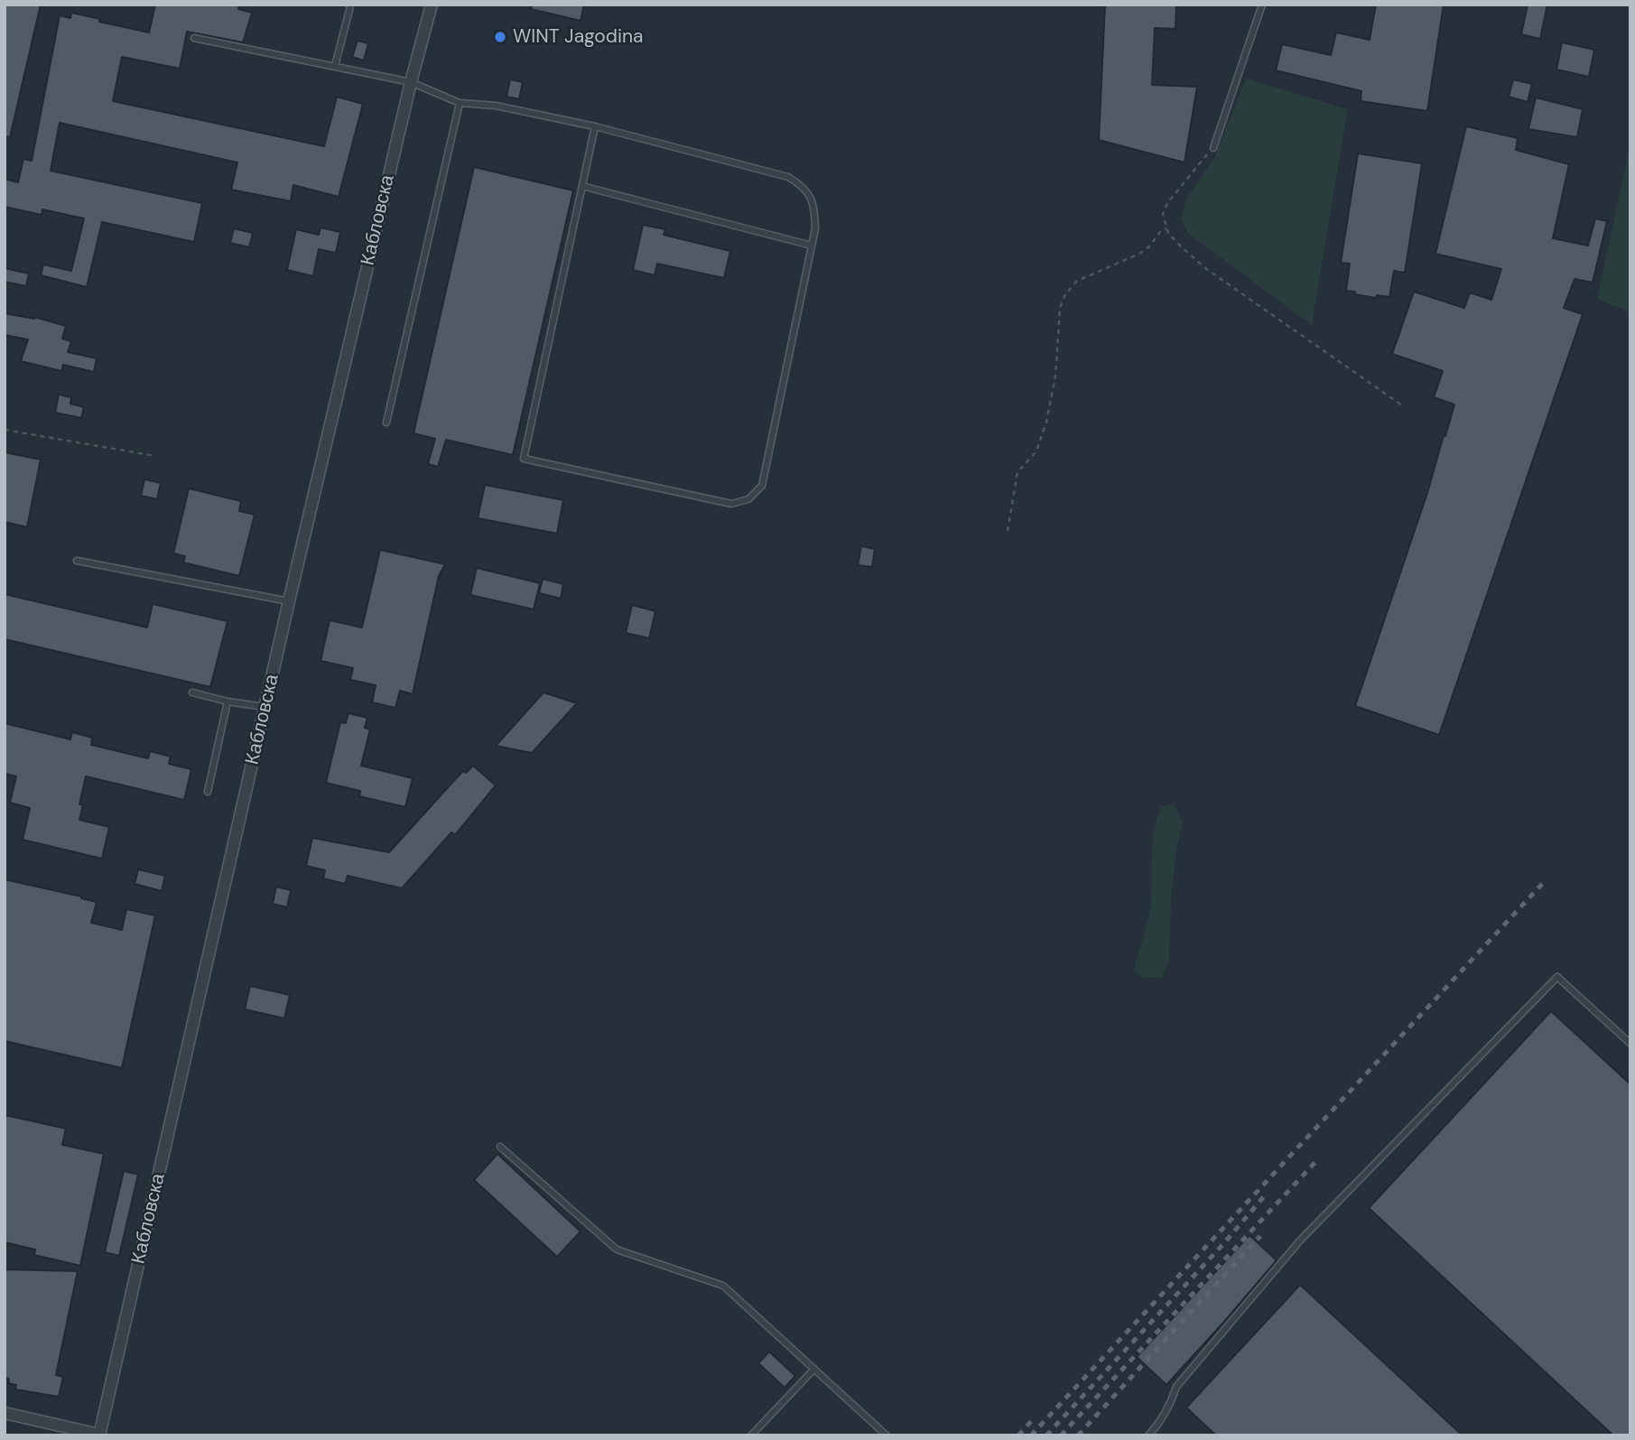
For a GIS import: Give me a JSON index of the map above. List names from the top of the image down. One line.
{"streets":{"street":["Кабловска"]},"places":["WINT Jagodina"]}
